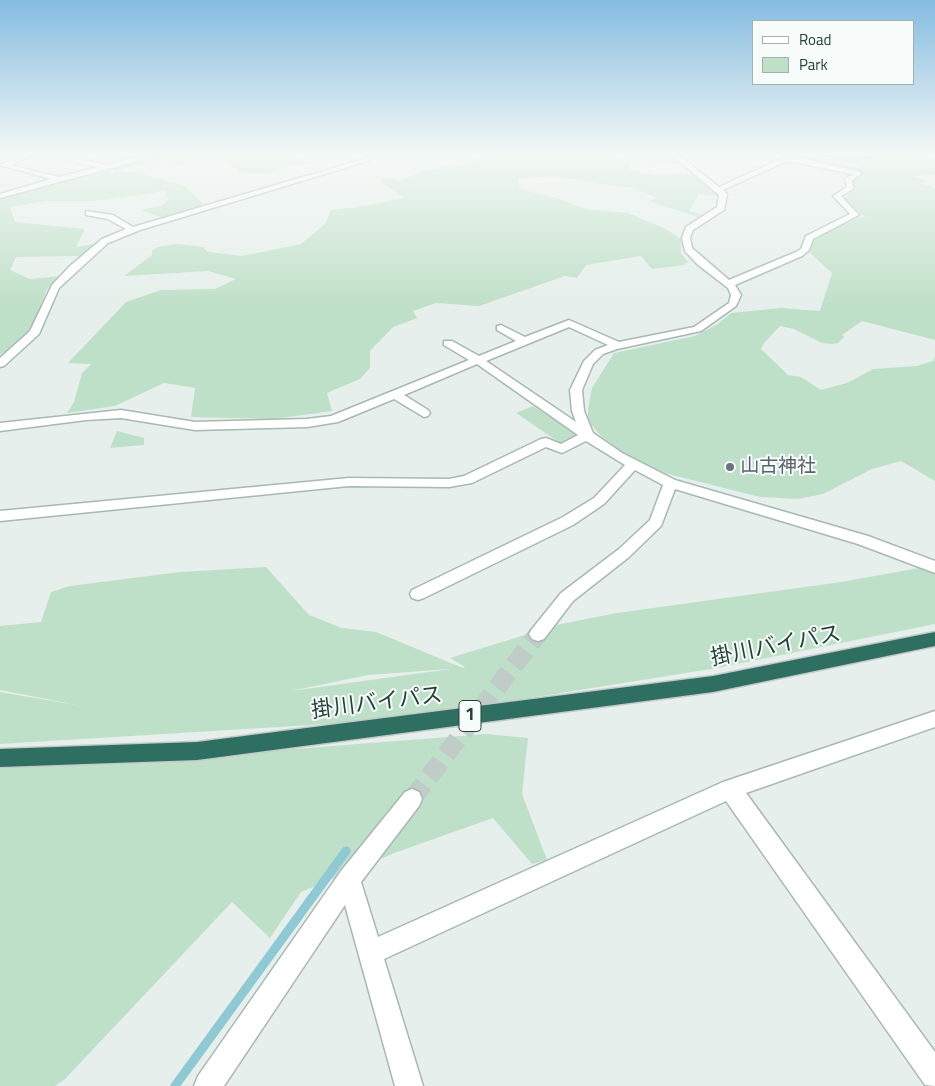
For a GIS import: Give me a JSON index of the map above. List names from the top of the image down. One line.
{"streets":{"highway":["掛川バイパス","1"]},"places":["山古神社"],"legend":["Road","Park"]}
